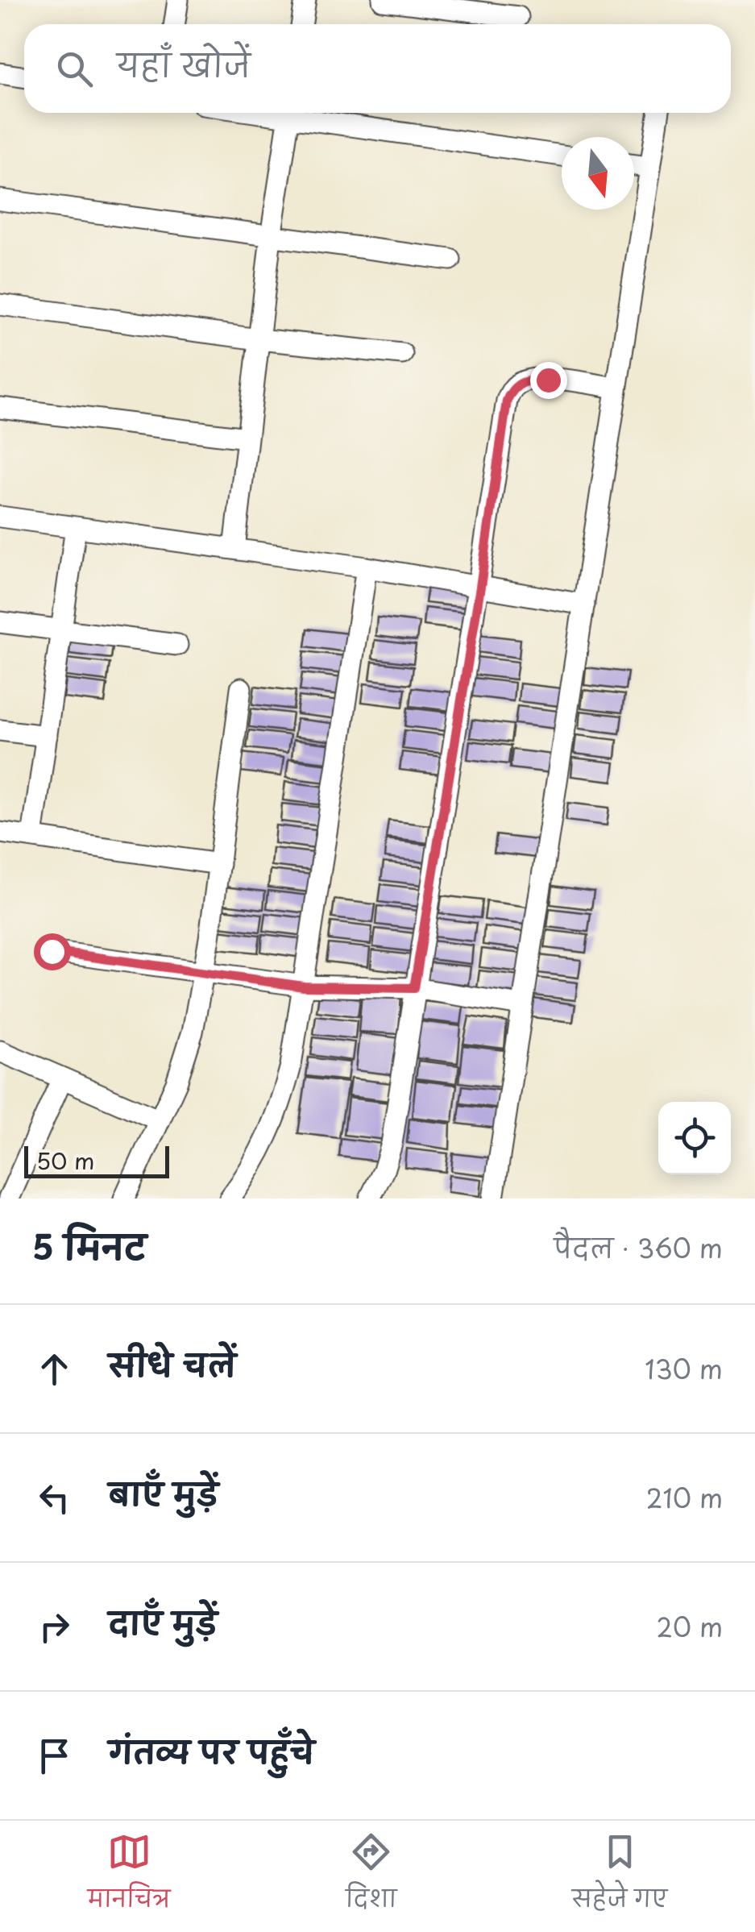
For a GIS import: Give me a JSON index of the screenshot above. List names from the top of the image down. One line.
{"scale_bar":"50 m","north":"bottom","page":{"search":"यहाँ खोजें","scale":"50 m","heading":["5 मिनट","पैदल · 360 m"],"list":[["सीधे चलें","130 m"],["बाएँ मुड़ें","210 m"],["दाएँ मुड़ें","20 m"],"गंतव्य पर पहुँचे"],"nav":["मानचित्र","दिशा","सहेजे गए"]}}
